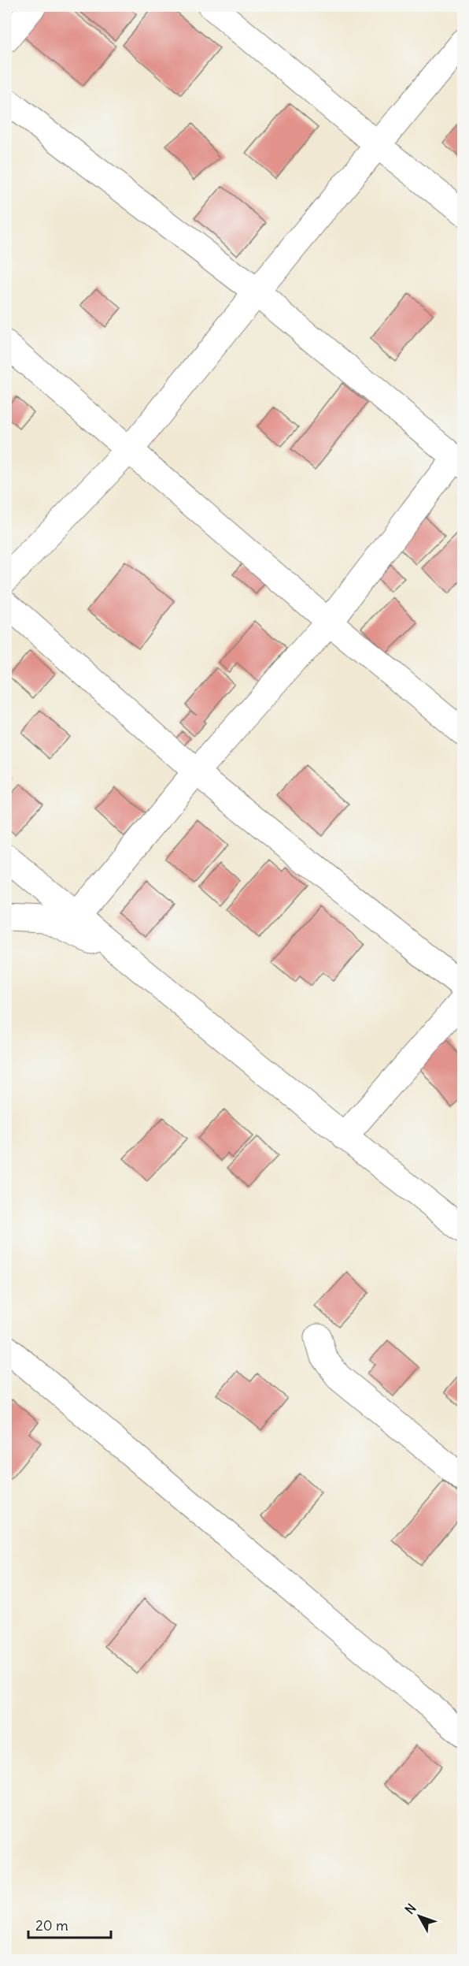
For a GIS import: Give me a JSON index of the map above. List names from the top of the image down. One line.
{"scale_bar":"20 m","north":"top left"}
